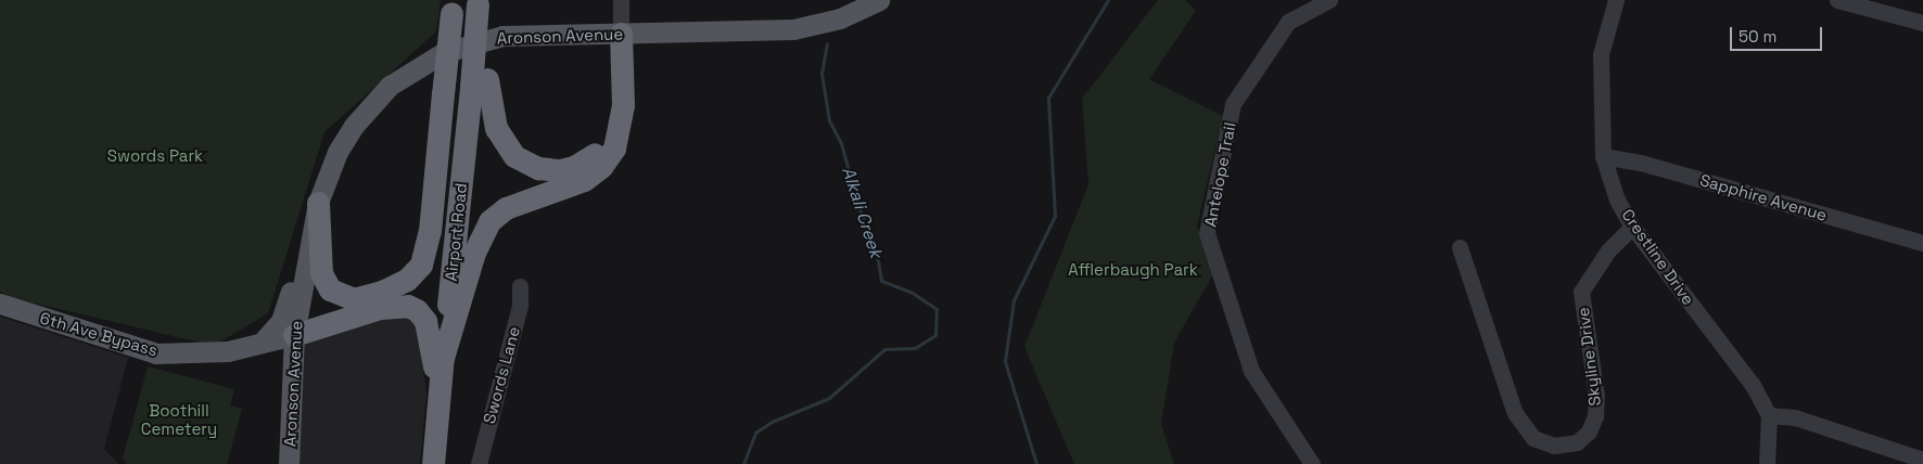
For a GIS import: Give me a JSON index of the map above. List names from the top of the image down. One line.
{"streets":{"highway":["Airport Road"],"main road":["Aronson Avenue","6th Ave Bypass"],"street":["Antelope Trail","Sapphire Avenue","Crestline Drive","Skyline Drive","Swords Lane"]},"crossings":[["Aronson Avenue","6th Ave Bypass"],["Sapphire Avenue","Crestline Drive"],["Crestline Drive","Skyline Drive"]],"water":["Alkali Creek"],"parks":["Swords Park","Afflerbaugh Park","Boothill Cemetery"],"scale_bar":"50 m"}
